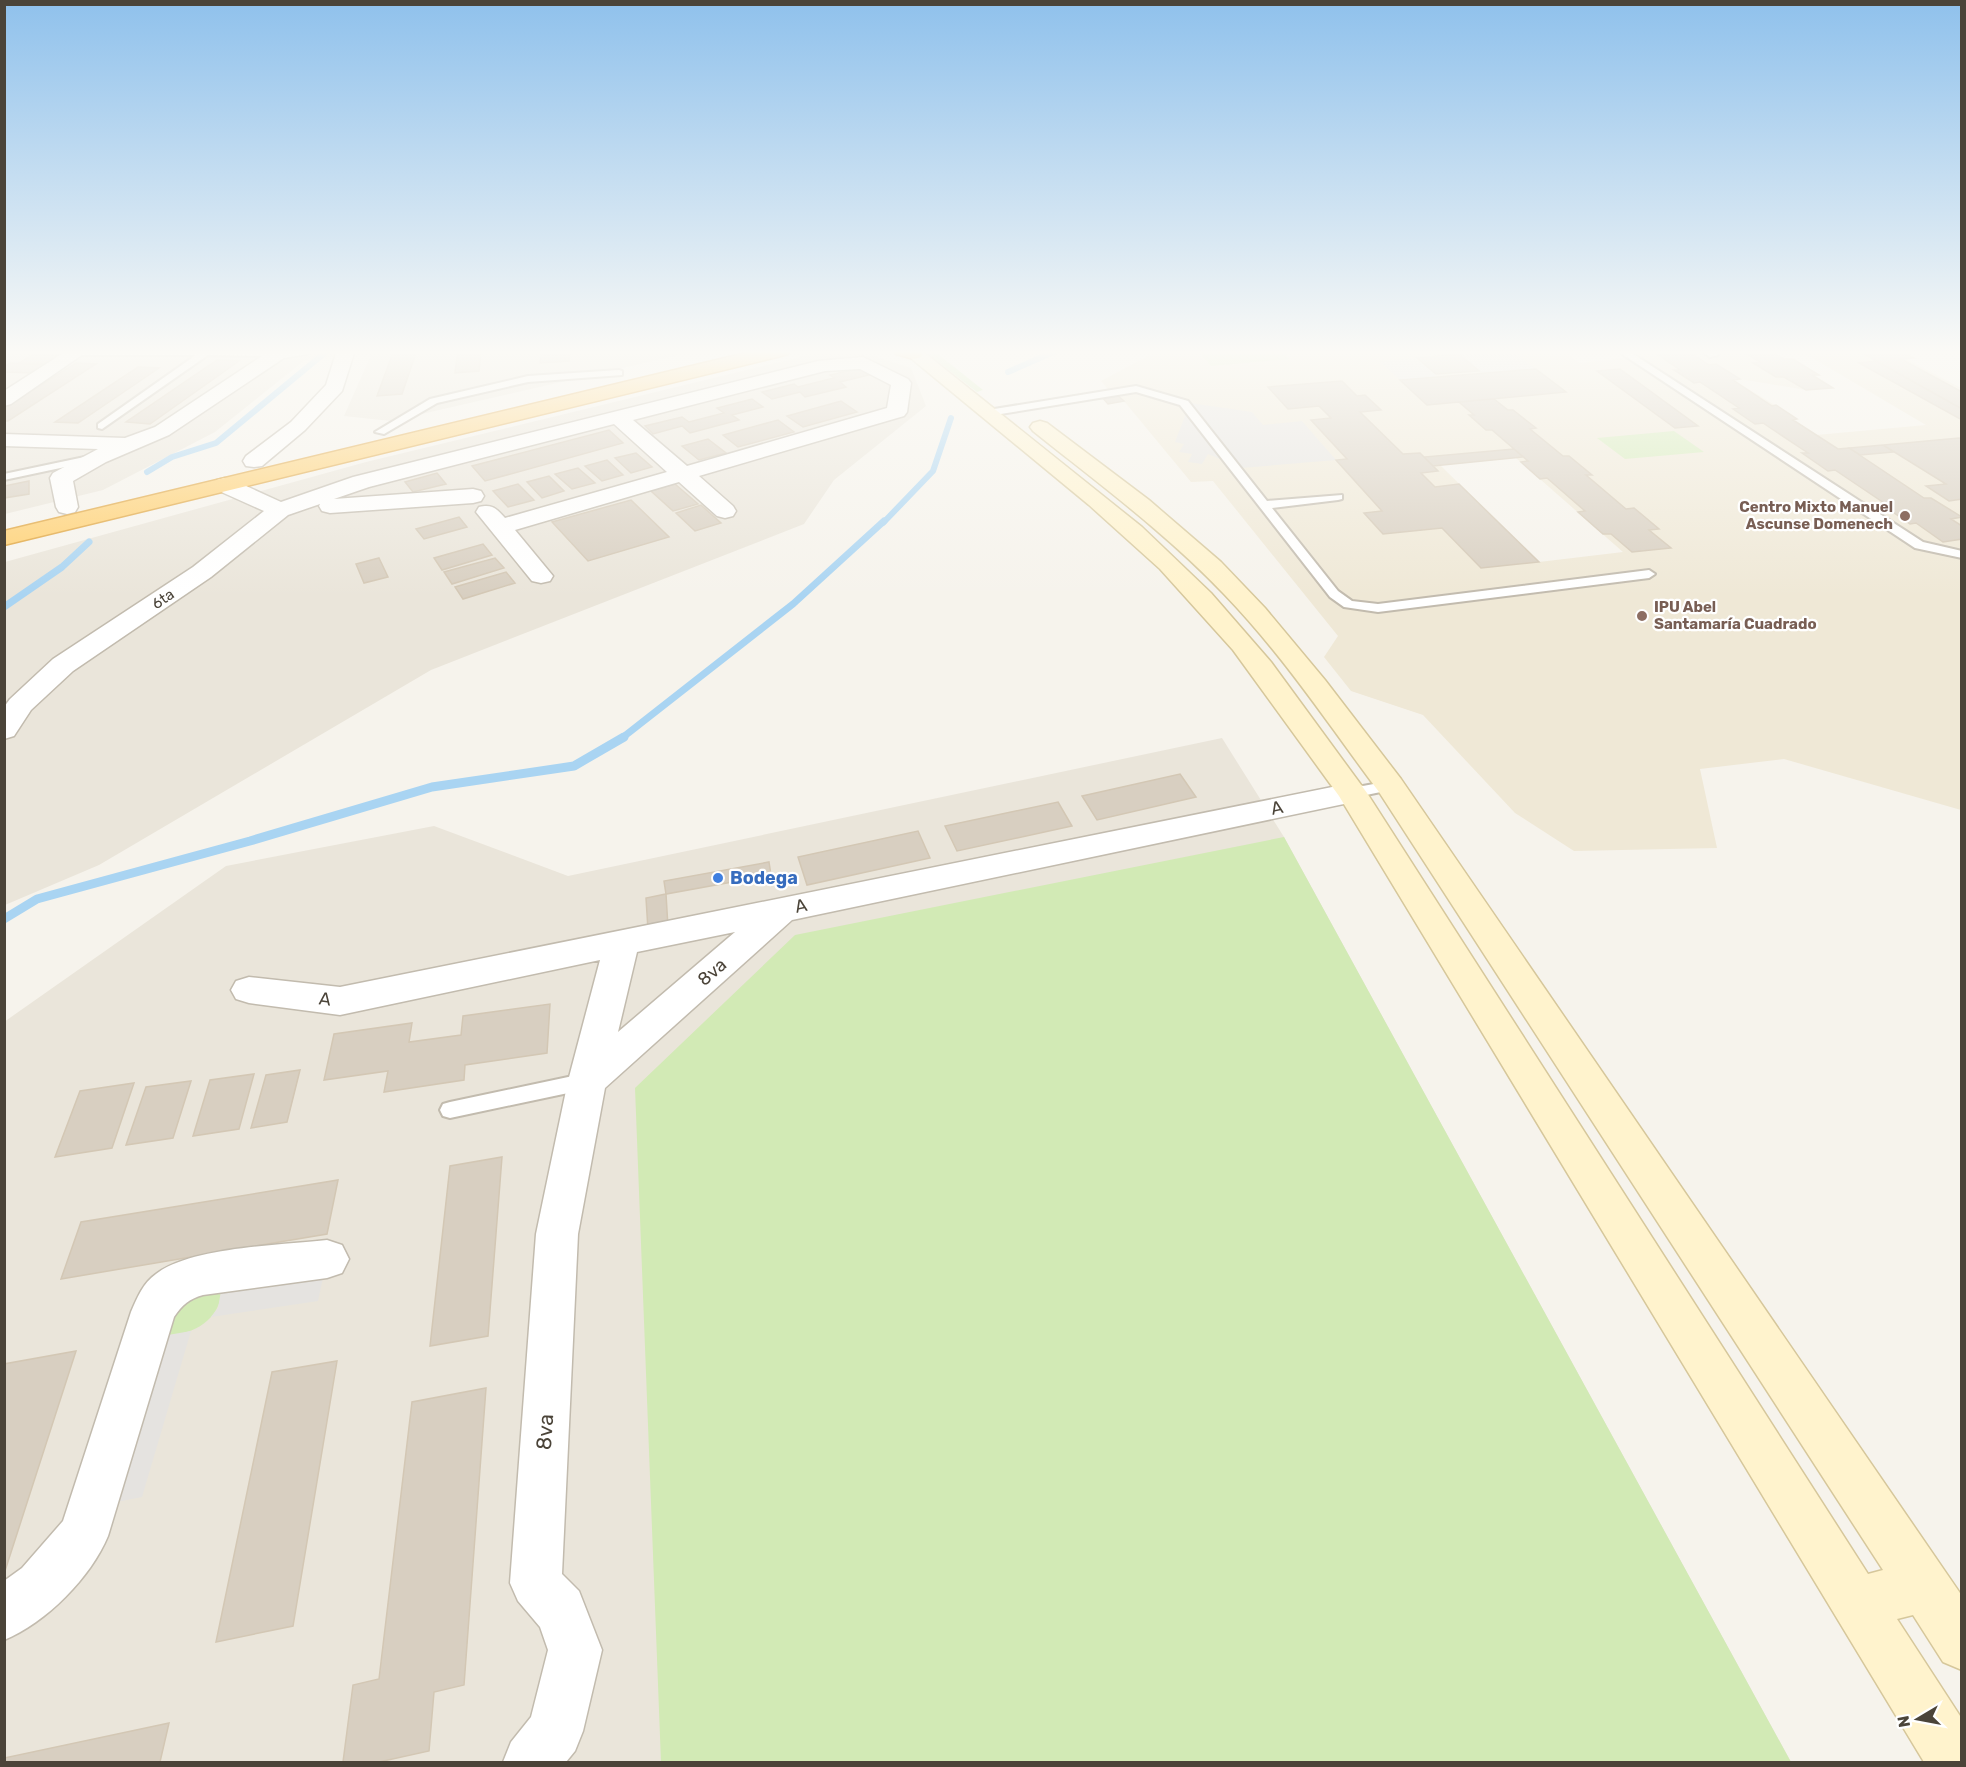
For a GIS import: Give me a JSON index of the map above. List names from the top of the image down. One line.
{"streets":{"street":["6ta","A","8va"]},"crossings":[["A","8va"]],"places":["Centro Mixto Manuel Ascunse Domenech","IPU Abel Santamaría Cuadrado","Bodega"],"north":"left"}
